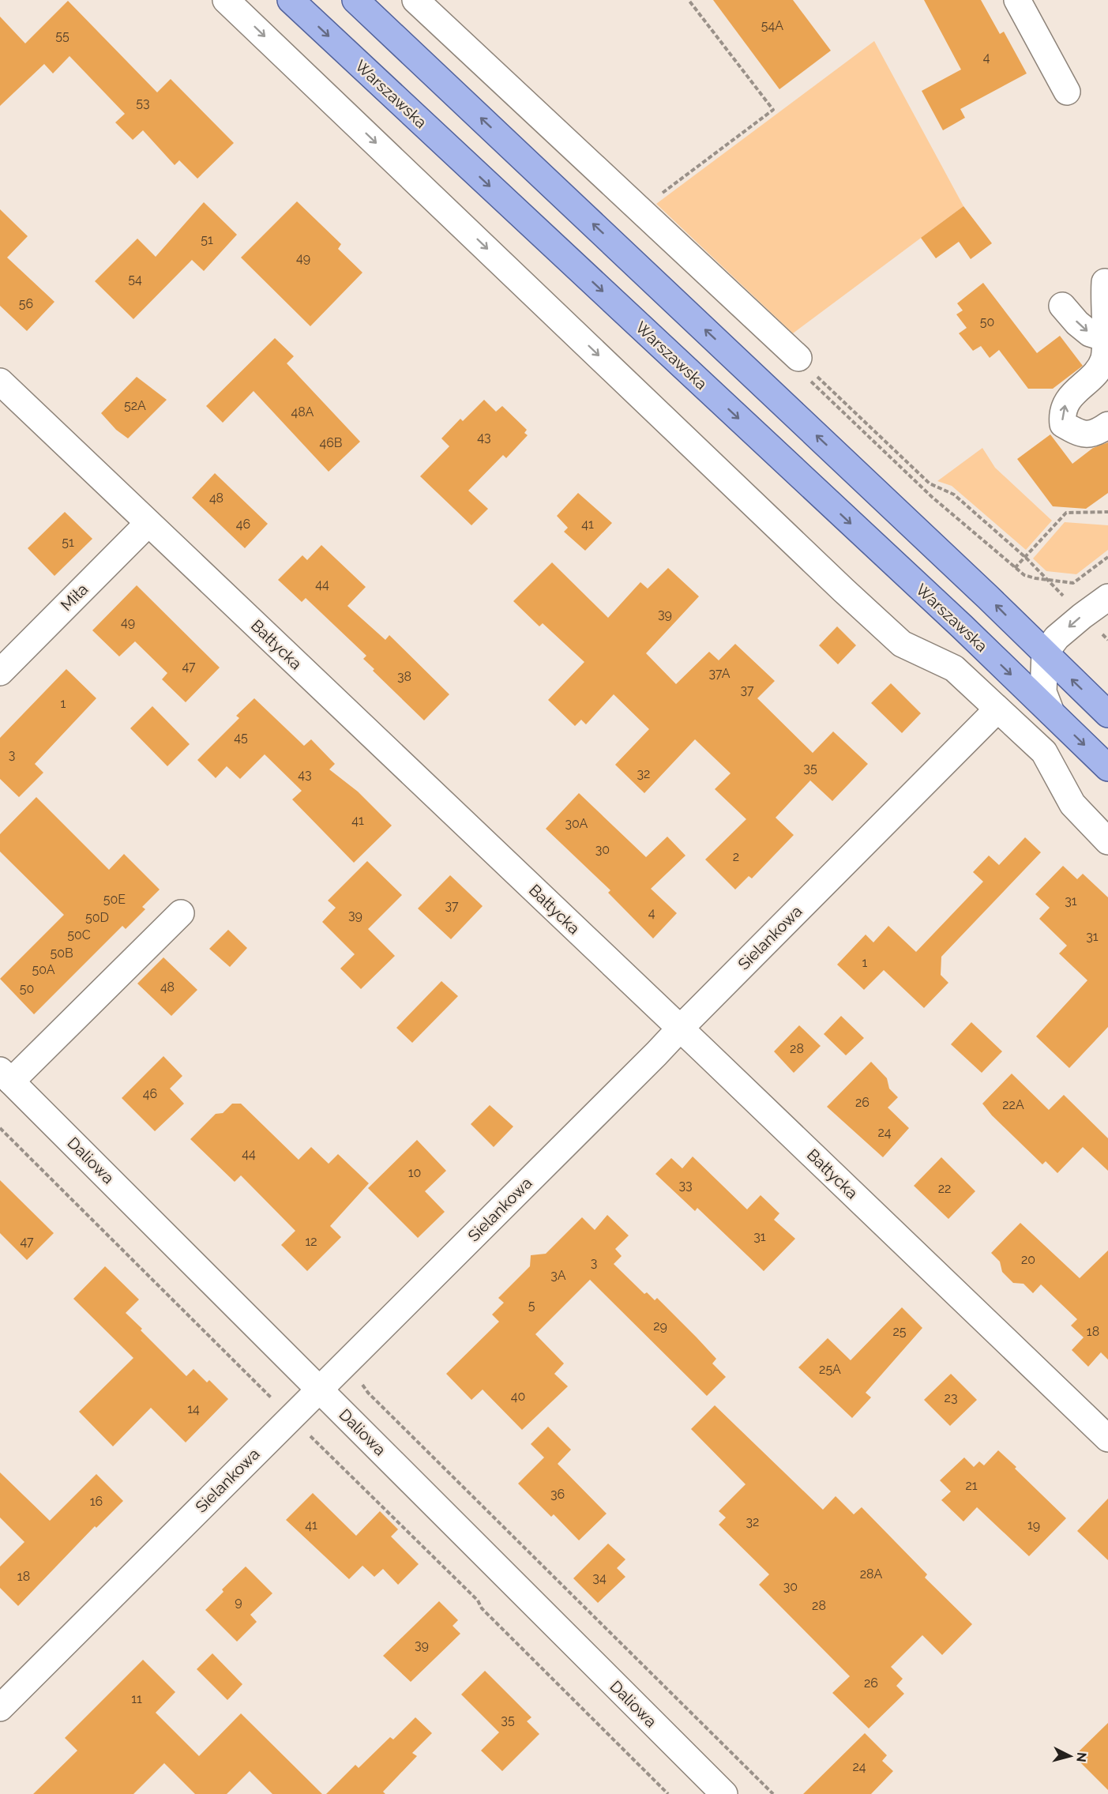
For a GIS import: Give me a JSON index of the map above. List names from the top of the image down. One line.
{"streets":{"main road":["Warszawska"],"street":["Miła","Bałtycka","Sielankowa","Daliowa"]},"crossings":[["Miła","Bałtycka"],["Bałtycka","Sielankowa"],["Sielankowa","Daliowa"]],"house_numbers":["54A","55","4","53","51","49","54","56","50","52A","48A","43","46B","48","46","41","51","44","39","49","47","37A","38","37","1","45","3","35","32","43","41","30A","30","2","50E","31","37","4","39","50D","50C","31","50B","1","50A","48","50","28","46","26","22A","24","44","10","33","22","31","47","12","20","3","3A","5","29","25","18","25A","40","23","14","21","36","16","32","41","19","28A","18","34","30","9","28","39","26","11","35","24"],"north":"right"}
